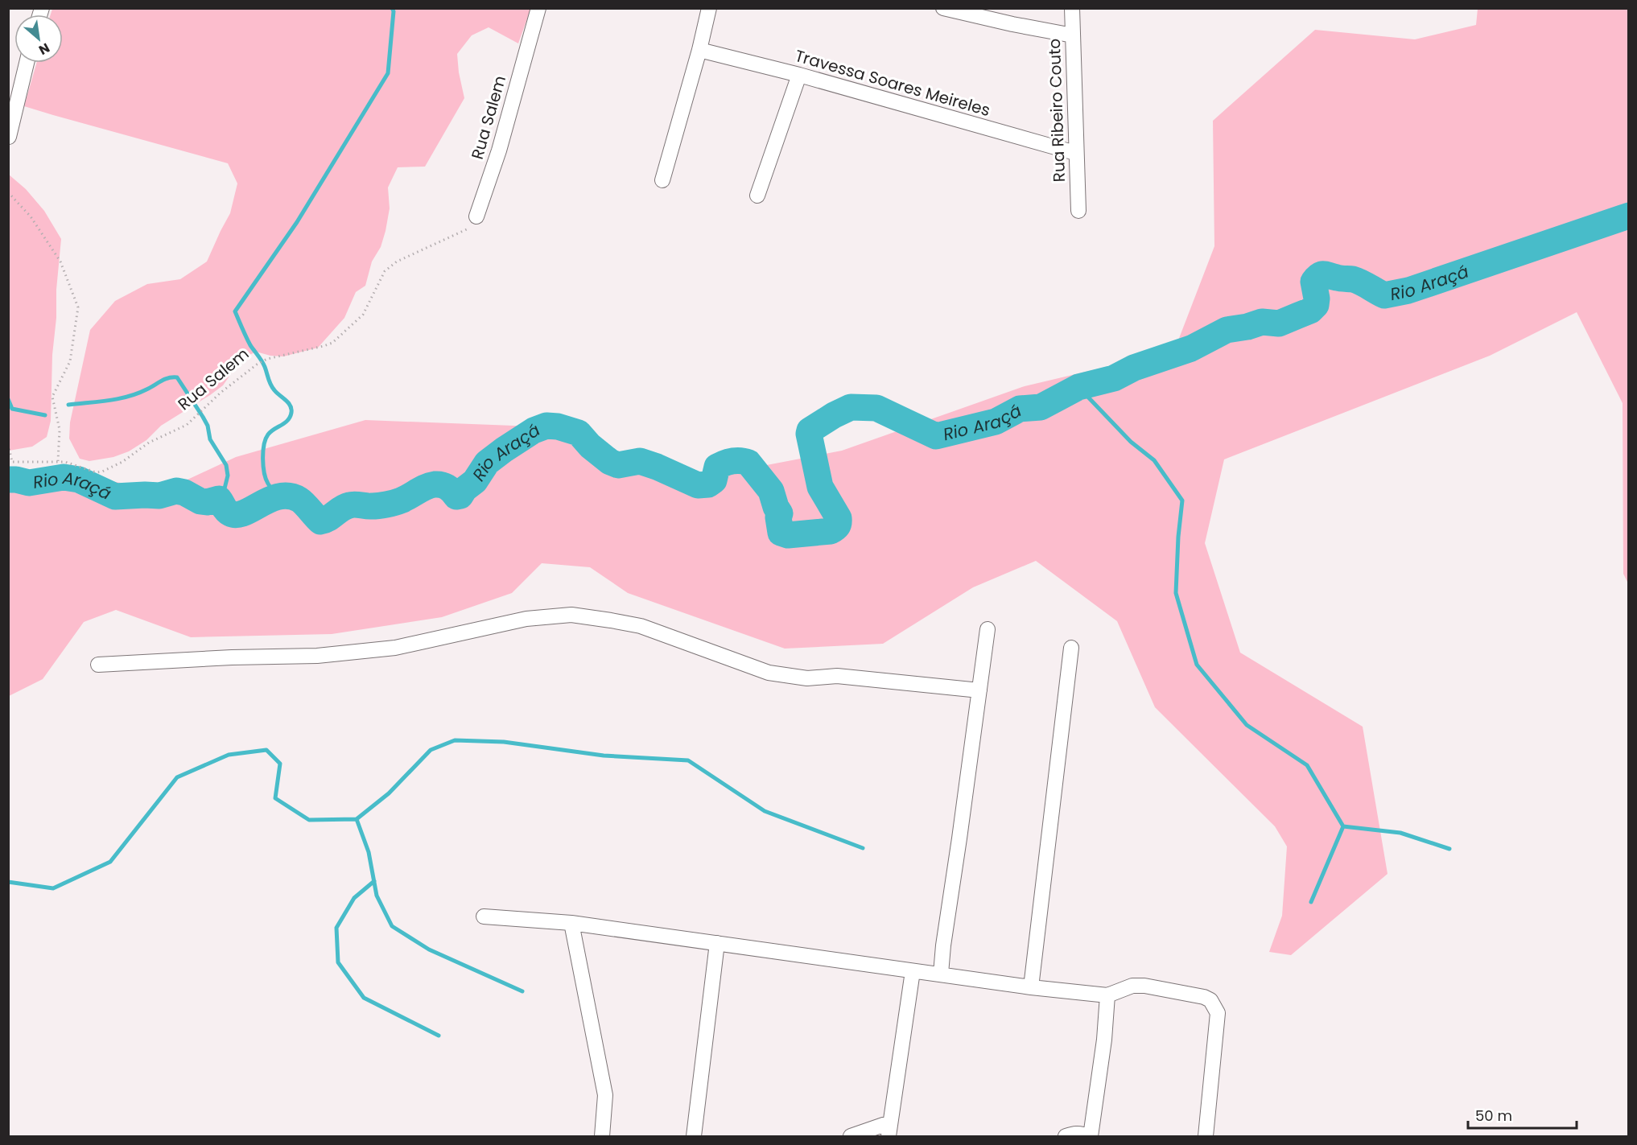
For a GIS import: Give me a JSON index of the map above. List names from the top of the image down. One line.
{"streets":{"street":["Travessa Soares Meireles","Rua Ribeiro Couto","Rua Salem"]},"crossings":[["Travessa Soares Meireles","Rua Ribeiro Couto"]],"water":["Rio Araçá"],"scale_bar":"50 m","north":"bottom right"}
